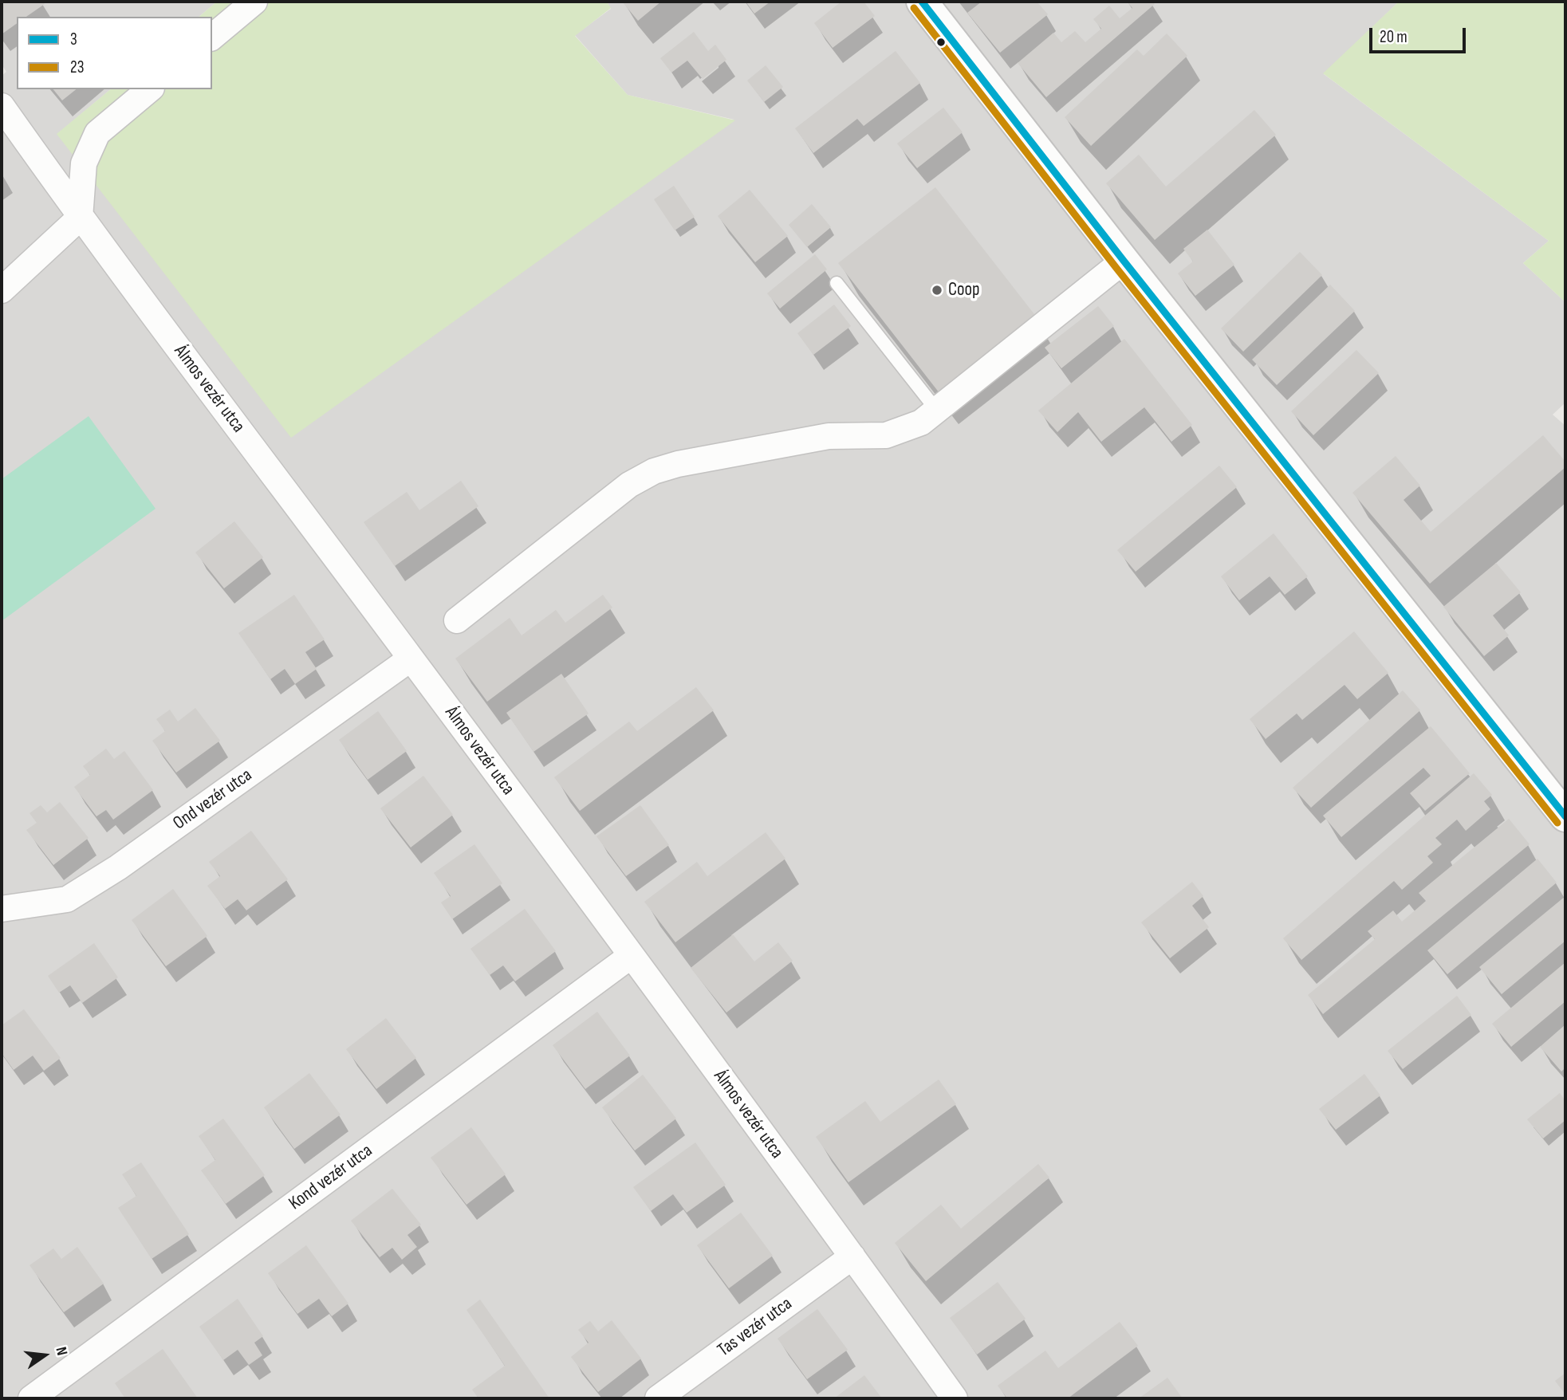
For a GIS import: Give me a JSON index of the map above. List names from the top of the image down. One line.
{"streets":{"street":["Álmos vezér utca","Ond vezér utca","Kond vezér utca","Tas vezér utca"]},"crossings":[["Álmos vezér utca","Ond vezér utca"],["Álmos vezér utca","Kond vezér utca"],["Álmos vezér utca","Tas vezér utca"]],"places":["Coop"],"lines":["transit line 3","transit line 23"],"legend":["3","23"],"scale_bar":"20 m","north":"right"}
